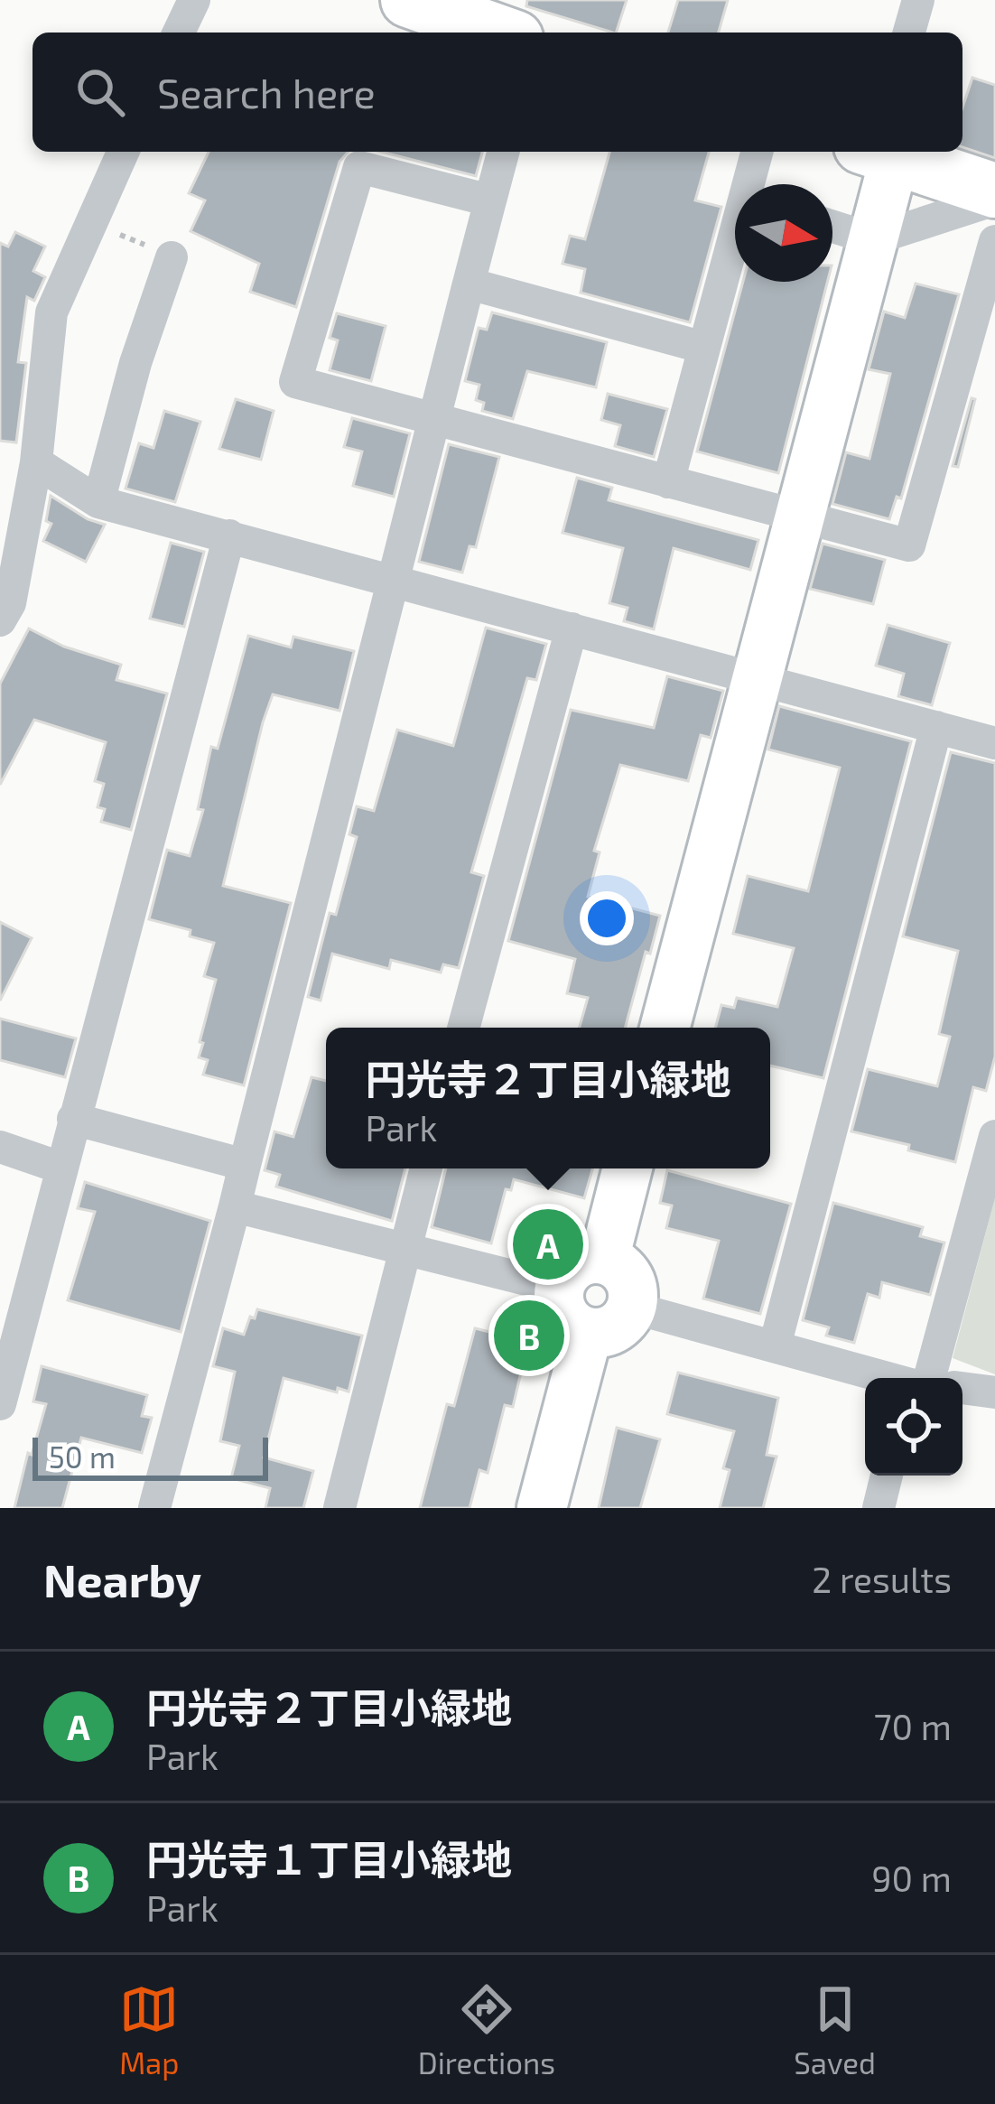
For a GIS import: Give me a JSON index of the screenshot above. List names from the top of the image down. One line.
{"scale_bar":"50 m","north":"right","page":{"search":"Search here","popup":["円光寺２丁目小緑地","Park"],"pins":["A","B"],"scale":"50 m","heading":["Nearby","2 results"],"list":[{"mark":"A","name":"円光寺２丁目小緑地","note":"Park","value":"70 m"},{"mark":"B","name":"円光寺１丁目小緑地","note":"Park","value":"90 m"}],"nav":["Map","Directions","Saved"]}}
